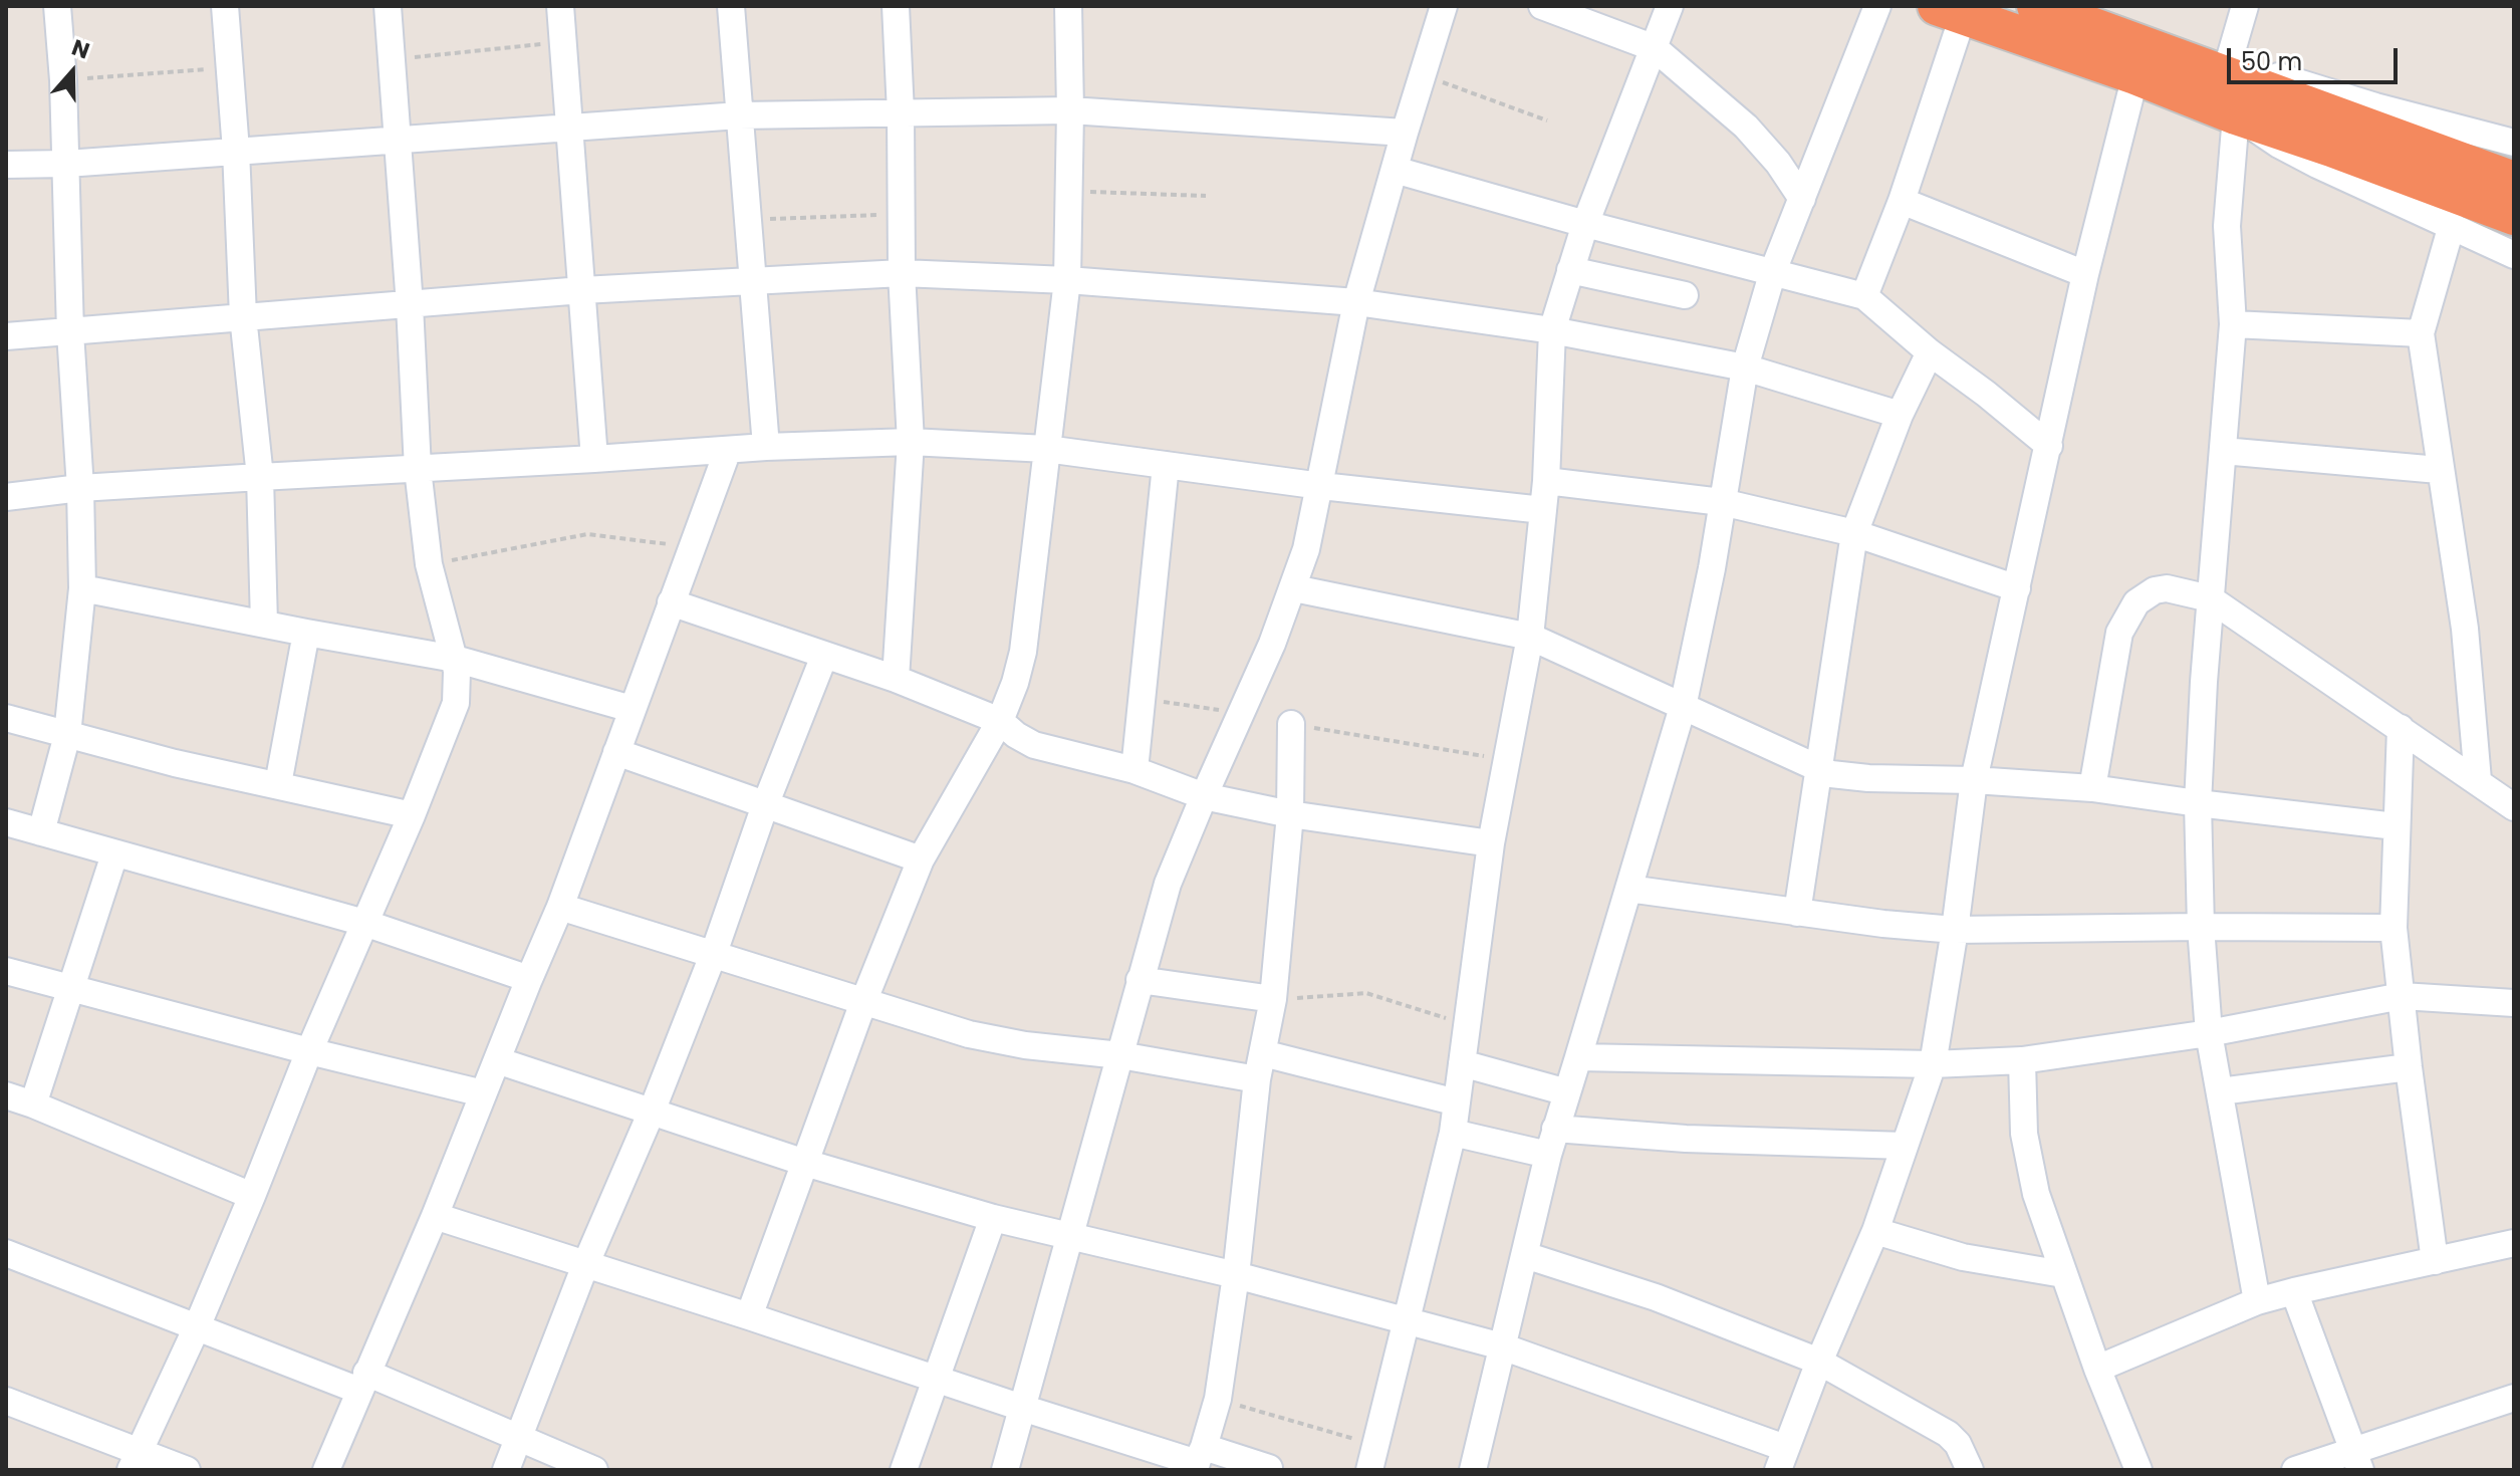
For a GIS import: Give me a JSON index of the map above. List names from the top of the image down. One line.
{"scale_bar":"50 m","north":"top"}
